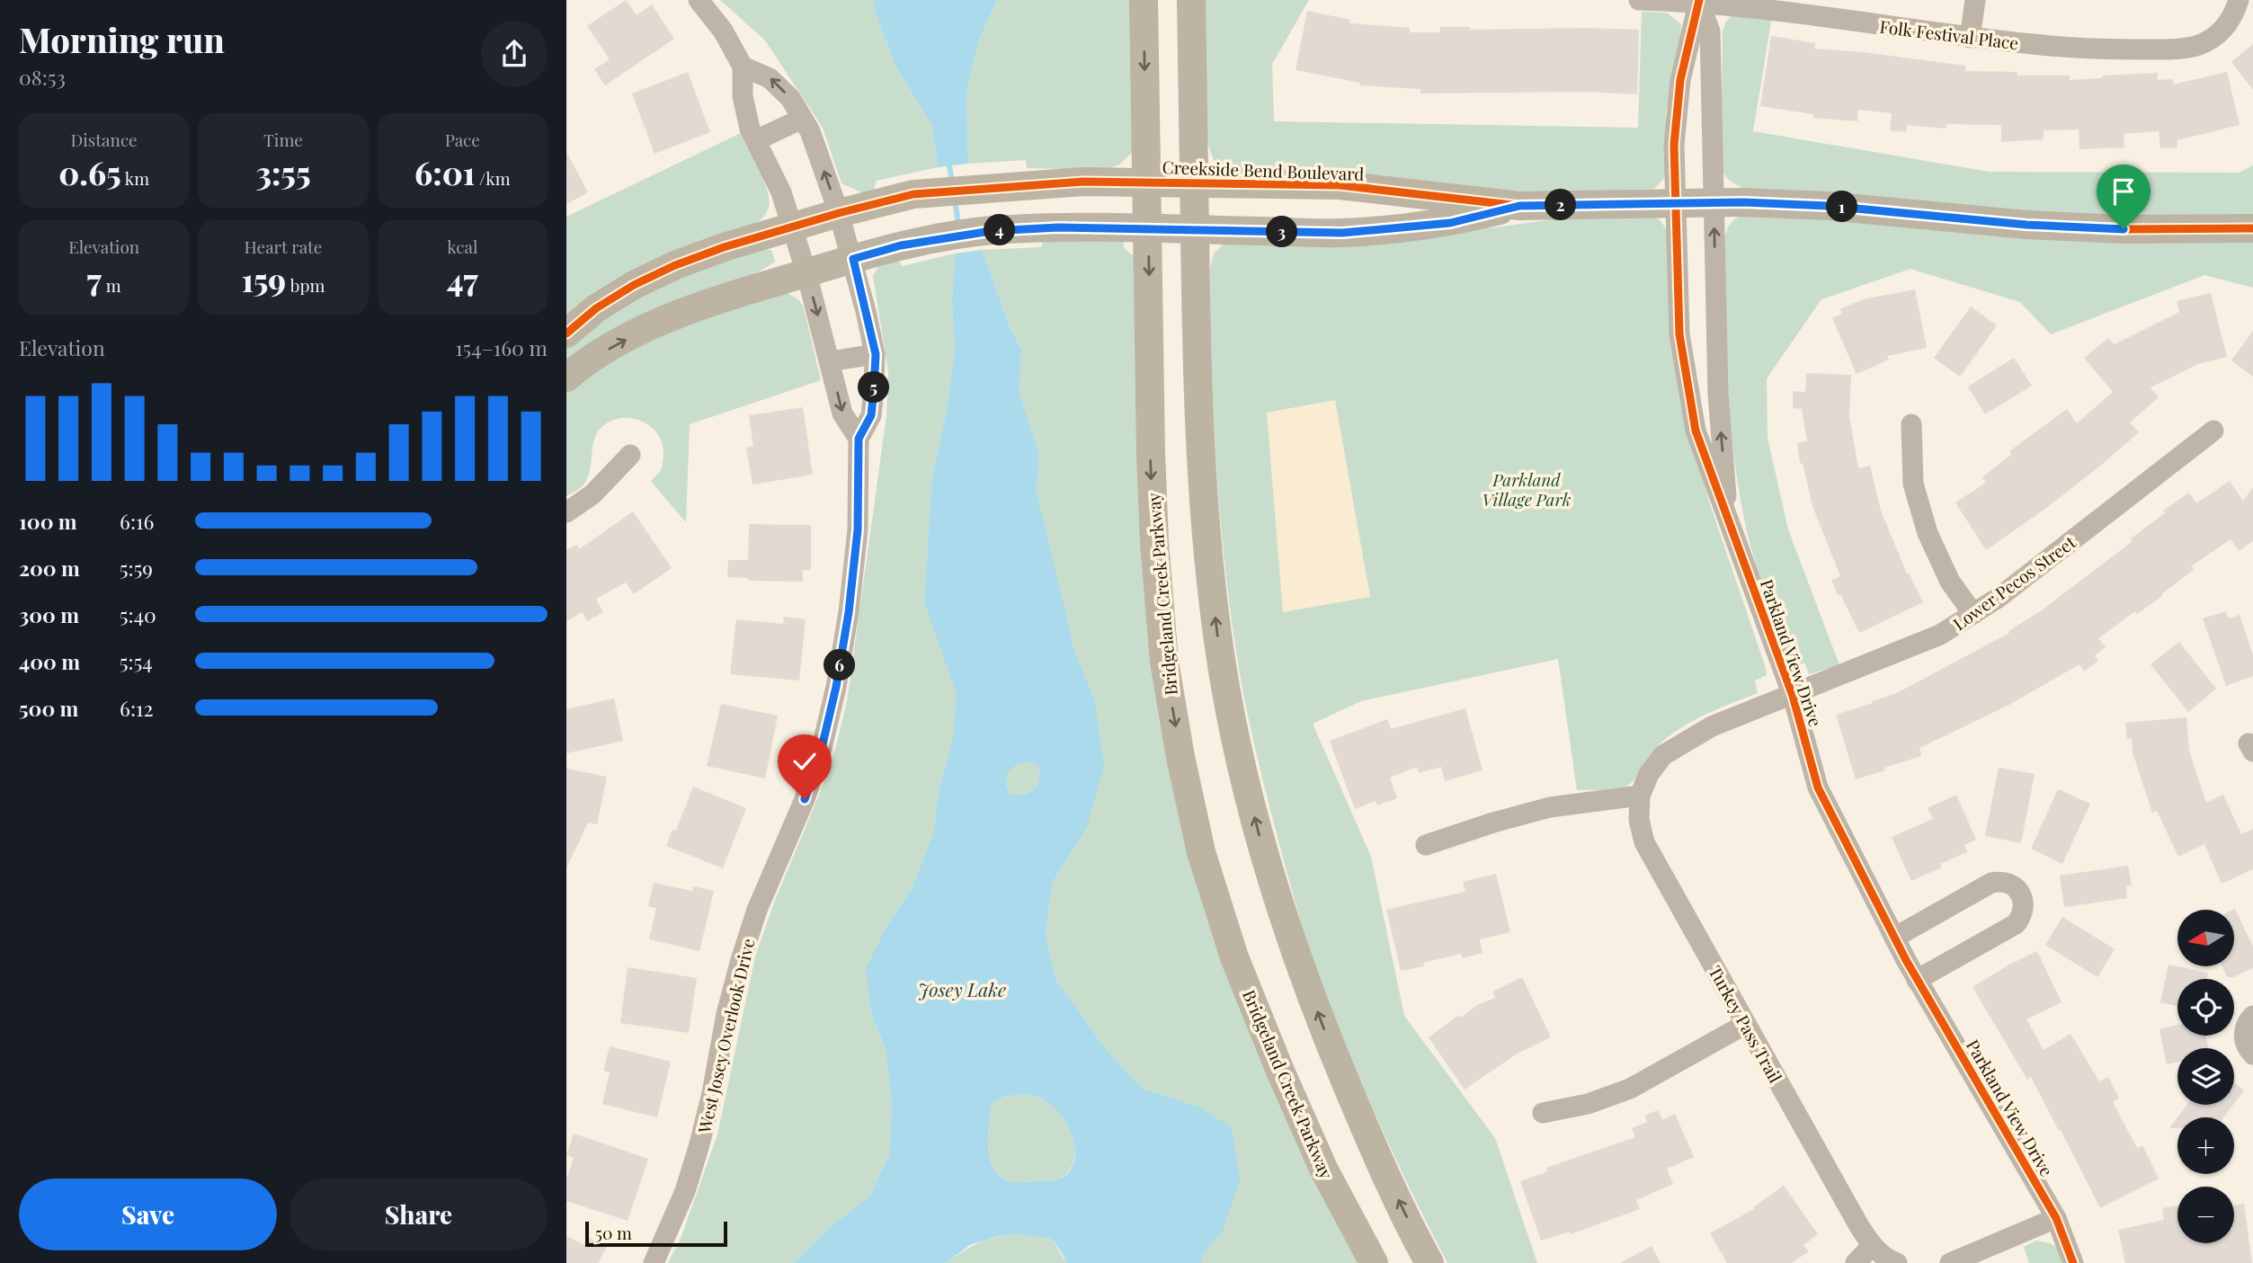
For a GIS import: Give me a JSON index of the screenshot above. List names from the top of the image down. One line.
{"streets":{"street":["Folk Festival Place","Creekside Bend Boulevard","Lower Pecos Street","Bridgeland Creek Parkway","Parkland View Drive","Turkey Pass Trail","West Josey Overlook Drive"]},"crossings":[["Folk Festival Place","Parkland View Drive"],["Creekside Bend Boulevard","Bridgeland Creek Parkway"],["Creekside Bend Boulevard","Parkland View Drive"],["Creekside Bend Boulevard","West Josey Overlook Drive"],["Lower Pecos Street","Parkland View Drive"],["Lower Pecos Street","Turkey Pass Trail"]],"water":["Josey Lake"],"parks":["Parkland Village Park"],"scale_bar":"50 m","north":"left","page":{"heading":["Morning run","08:53"],"stats":[["Distance","0.65 km"],["Time","3:55"],["Pace","6:01 /km"],["Elevation","7 m"],["Heart rate","159 bpm"],["kcal","47"]],"pins":["2","1","4","3","5","6"],"chart":["Elevation","154–160 m"],"list":[{"name":"100 m","note":"6:16"},{"name":"200 m","note":"5:59"},{"name":"300 m","note":"5:40"},{"name":"400 m","note":"5:54"},{"name":"500 m","note":"6:12"}],"map_buttons":["+","−"],"buttons":["Save","Share"],"scale":"50 m"}}
